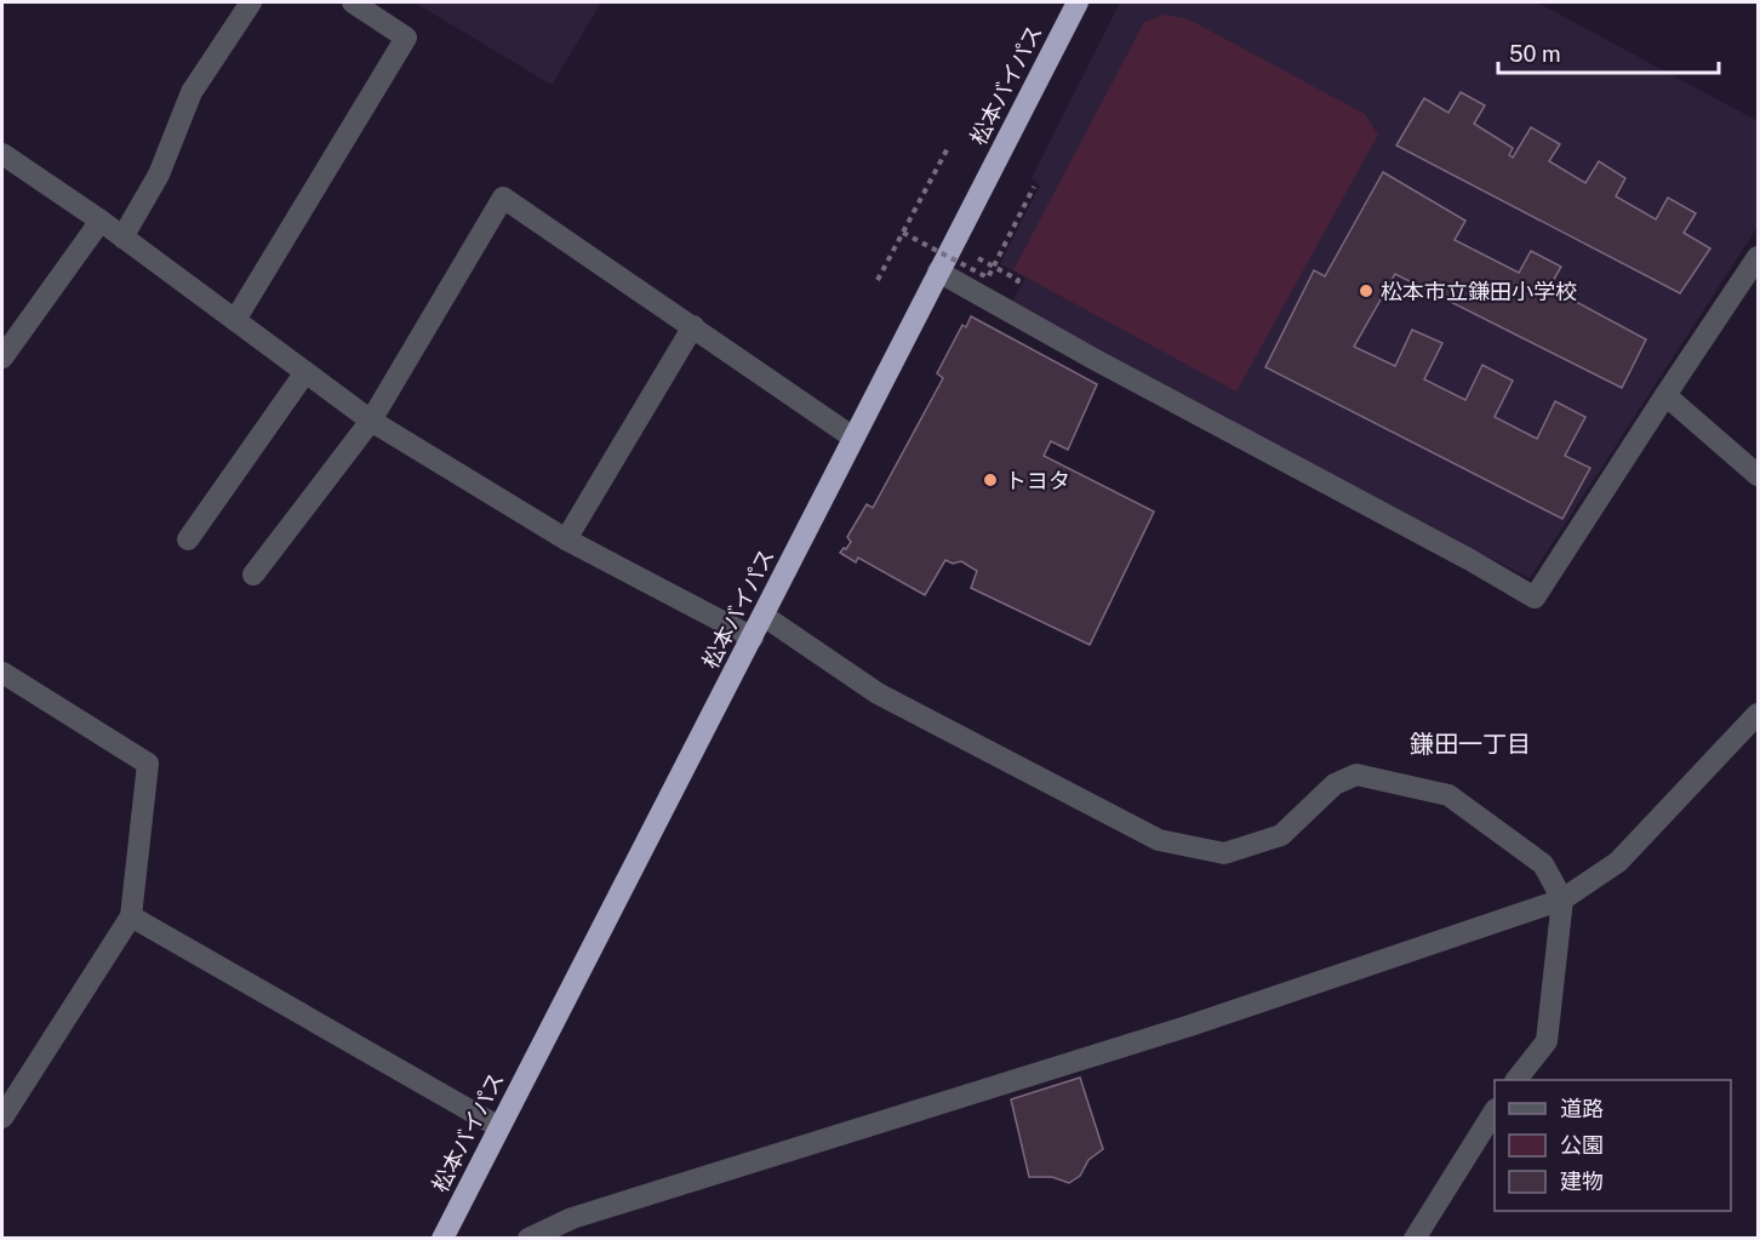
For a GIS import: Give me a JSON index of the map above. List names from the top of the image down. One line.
{"streets":{"highway":["松本バイパス"]},"districts":["鎌田一丁目"],"places":["松本市立鎌田小学校","トヨタ"],"legend":["道路","公園","建物"],"scale_bar":"50 m"}
